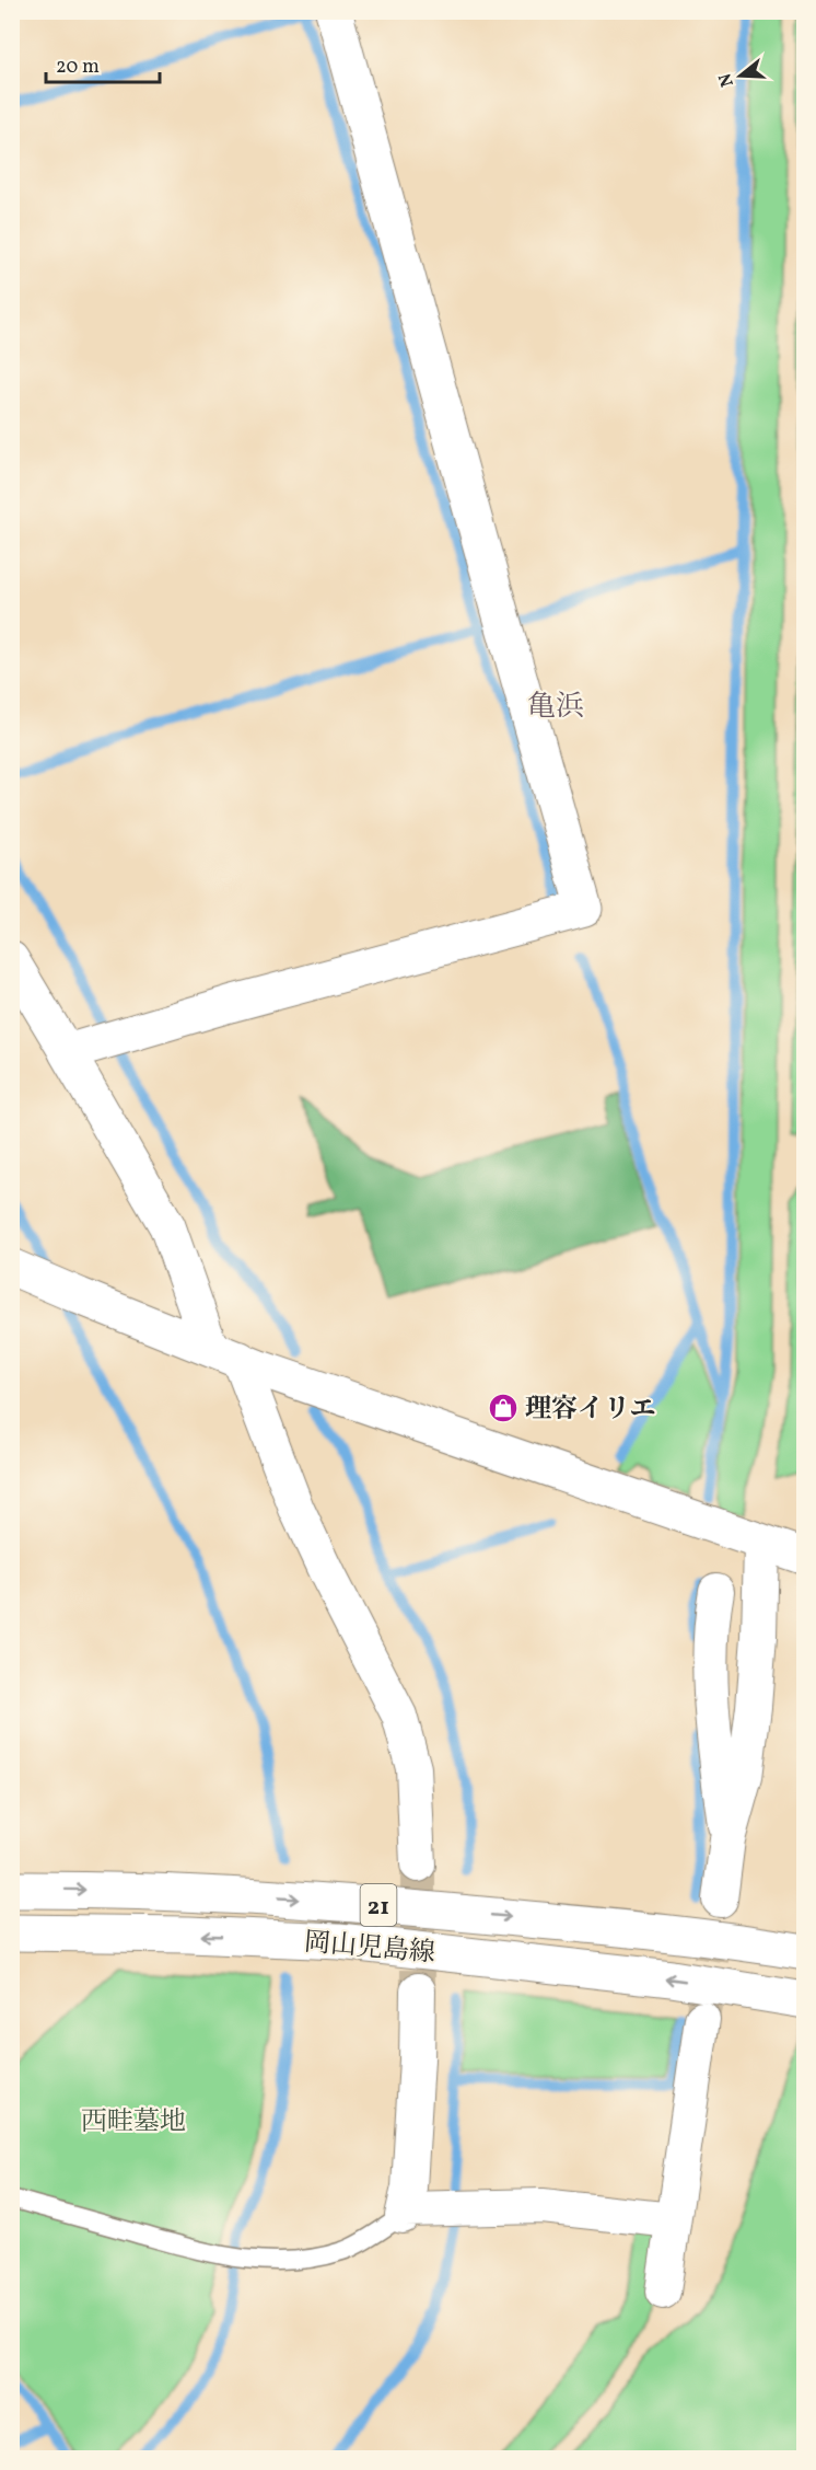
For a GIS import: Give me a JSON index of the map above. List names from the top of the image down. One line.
{"streets":{"street":["21","岡山児島線"]},"districts":["亀浜"],"parks":["西畦墓地"],"places":{"shop":["理容イリエ"]},"scale_bar":"20 m","north":"left"}
